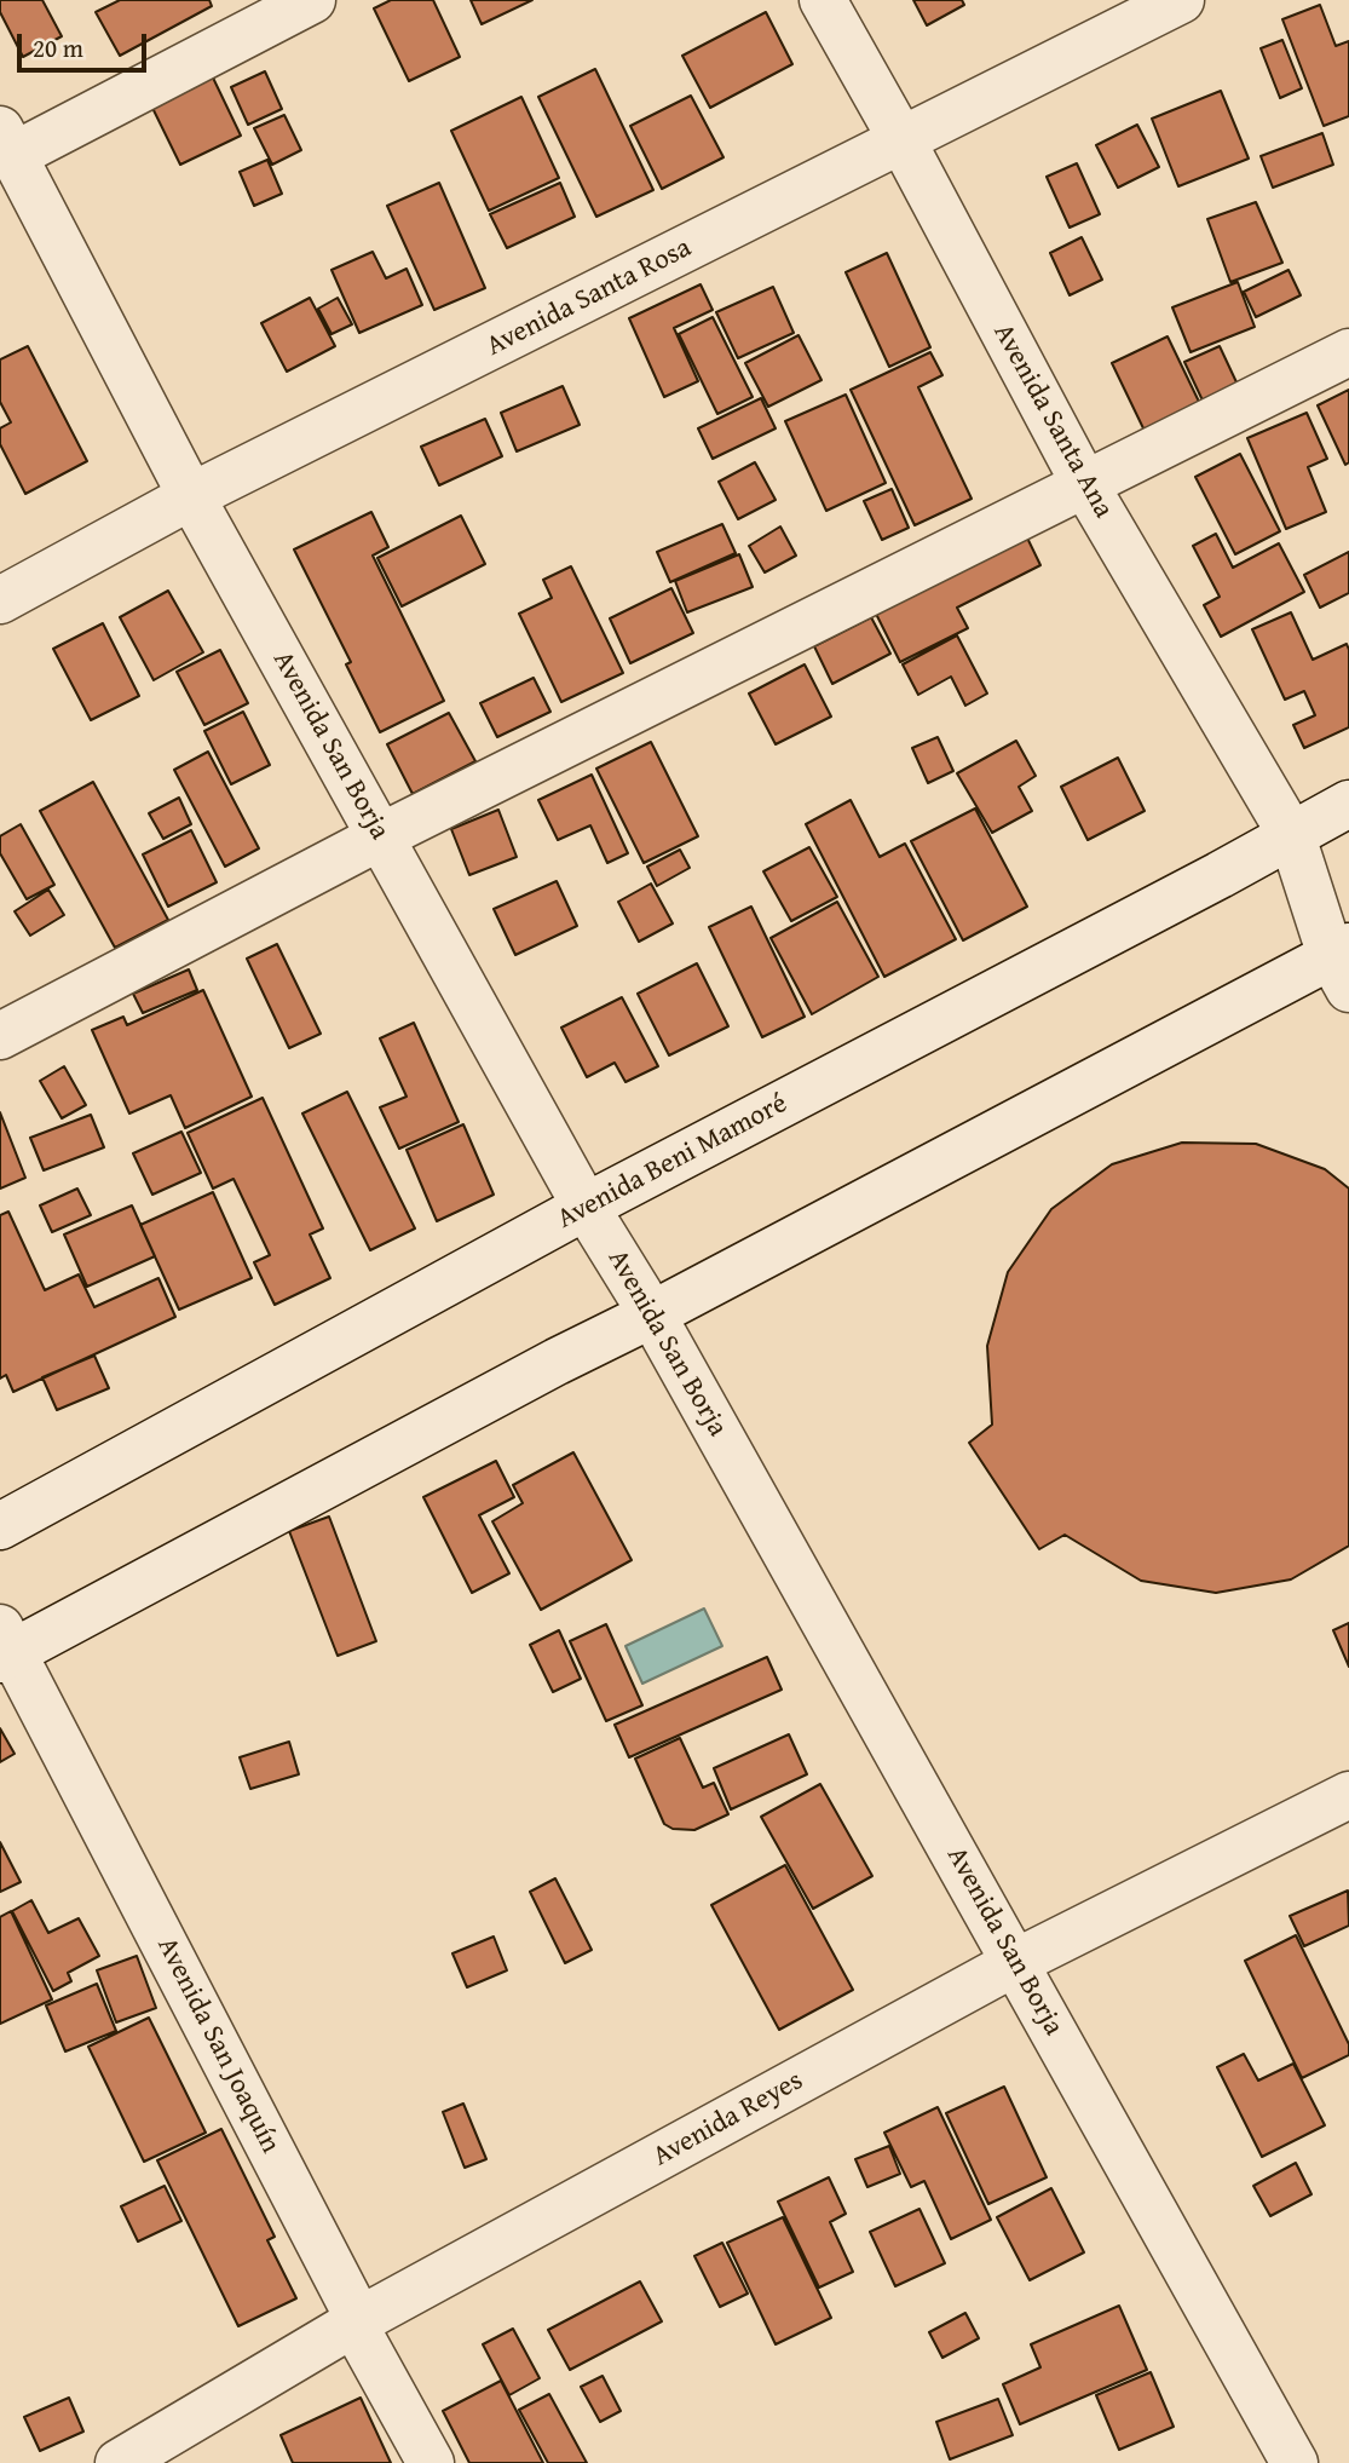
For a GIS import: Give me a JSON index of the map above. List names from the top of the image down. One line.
{"streets":{"street":["Avenida Santa Rosa","Avenida Santa Ana","Avenida San Borja","Avenida Beni Mamoré","Avenida San Joaquín","Avenida Reyes"]},"crossings":[["Avenida Santa Rosa","Avenida Santa Ana"],["Avenida Santa Rosa","Avenida San Borja"],["Avenida Santa Ana","Avenida Beni Mamoré"],["Avenida San Borja","Avenida Beni Mamoré"],["Avenida San Borja","Avenida Reyes"],["Avenida San Joaquín","Avenida Reyes"]],"scale_bar":"20 m"}
